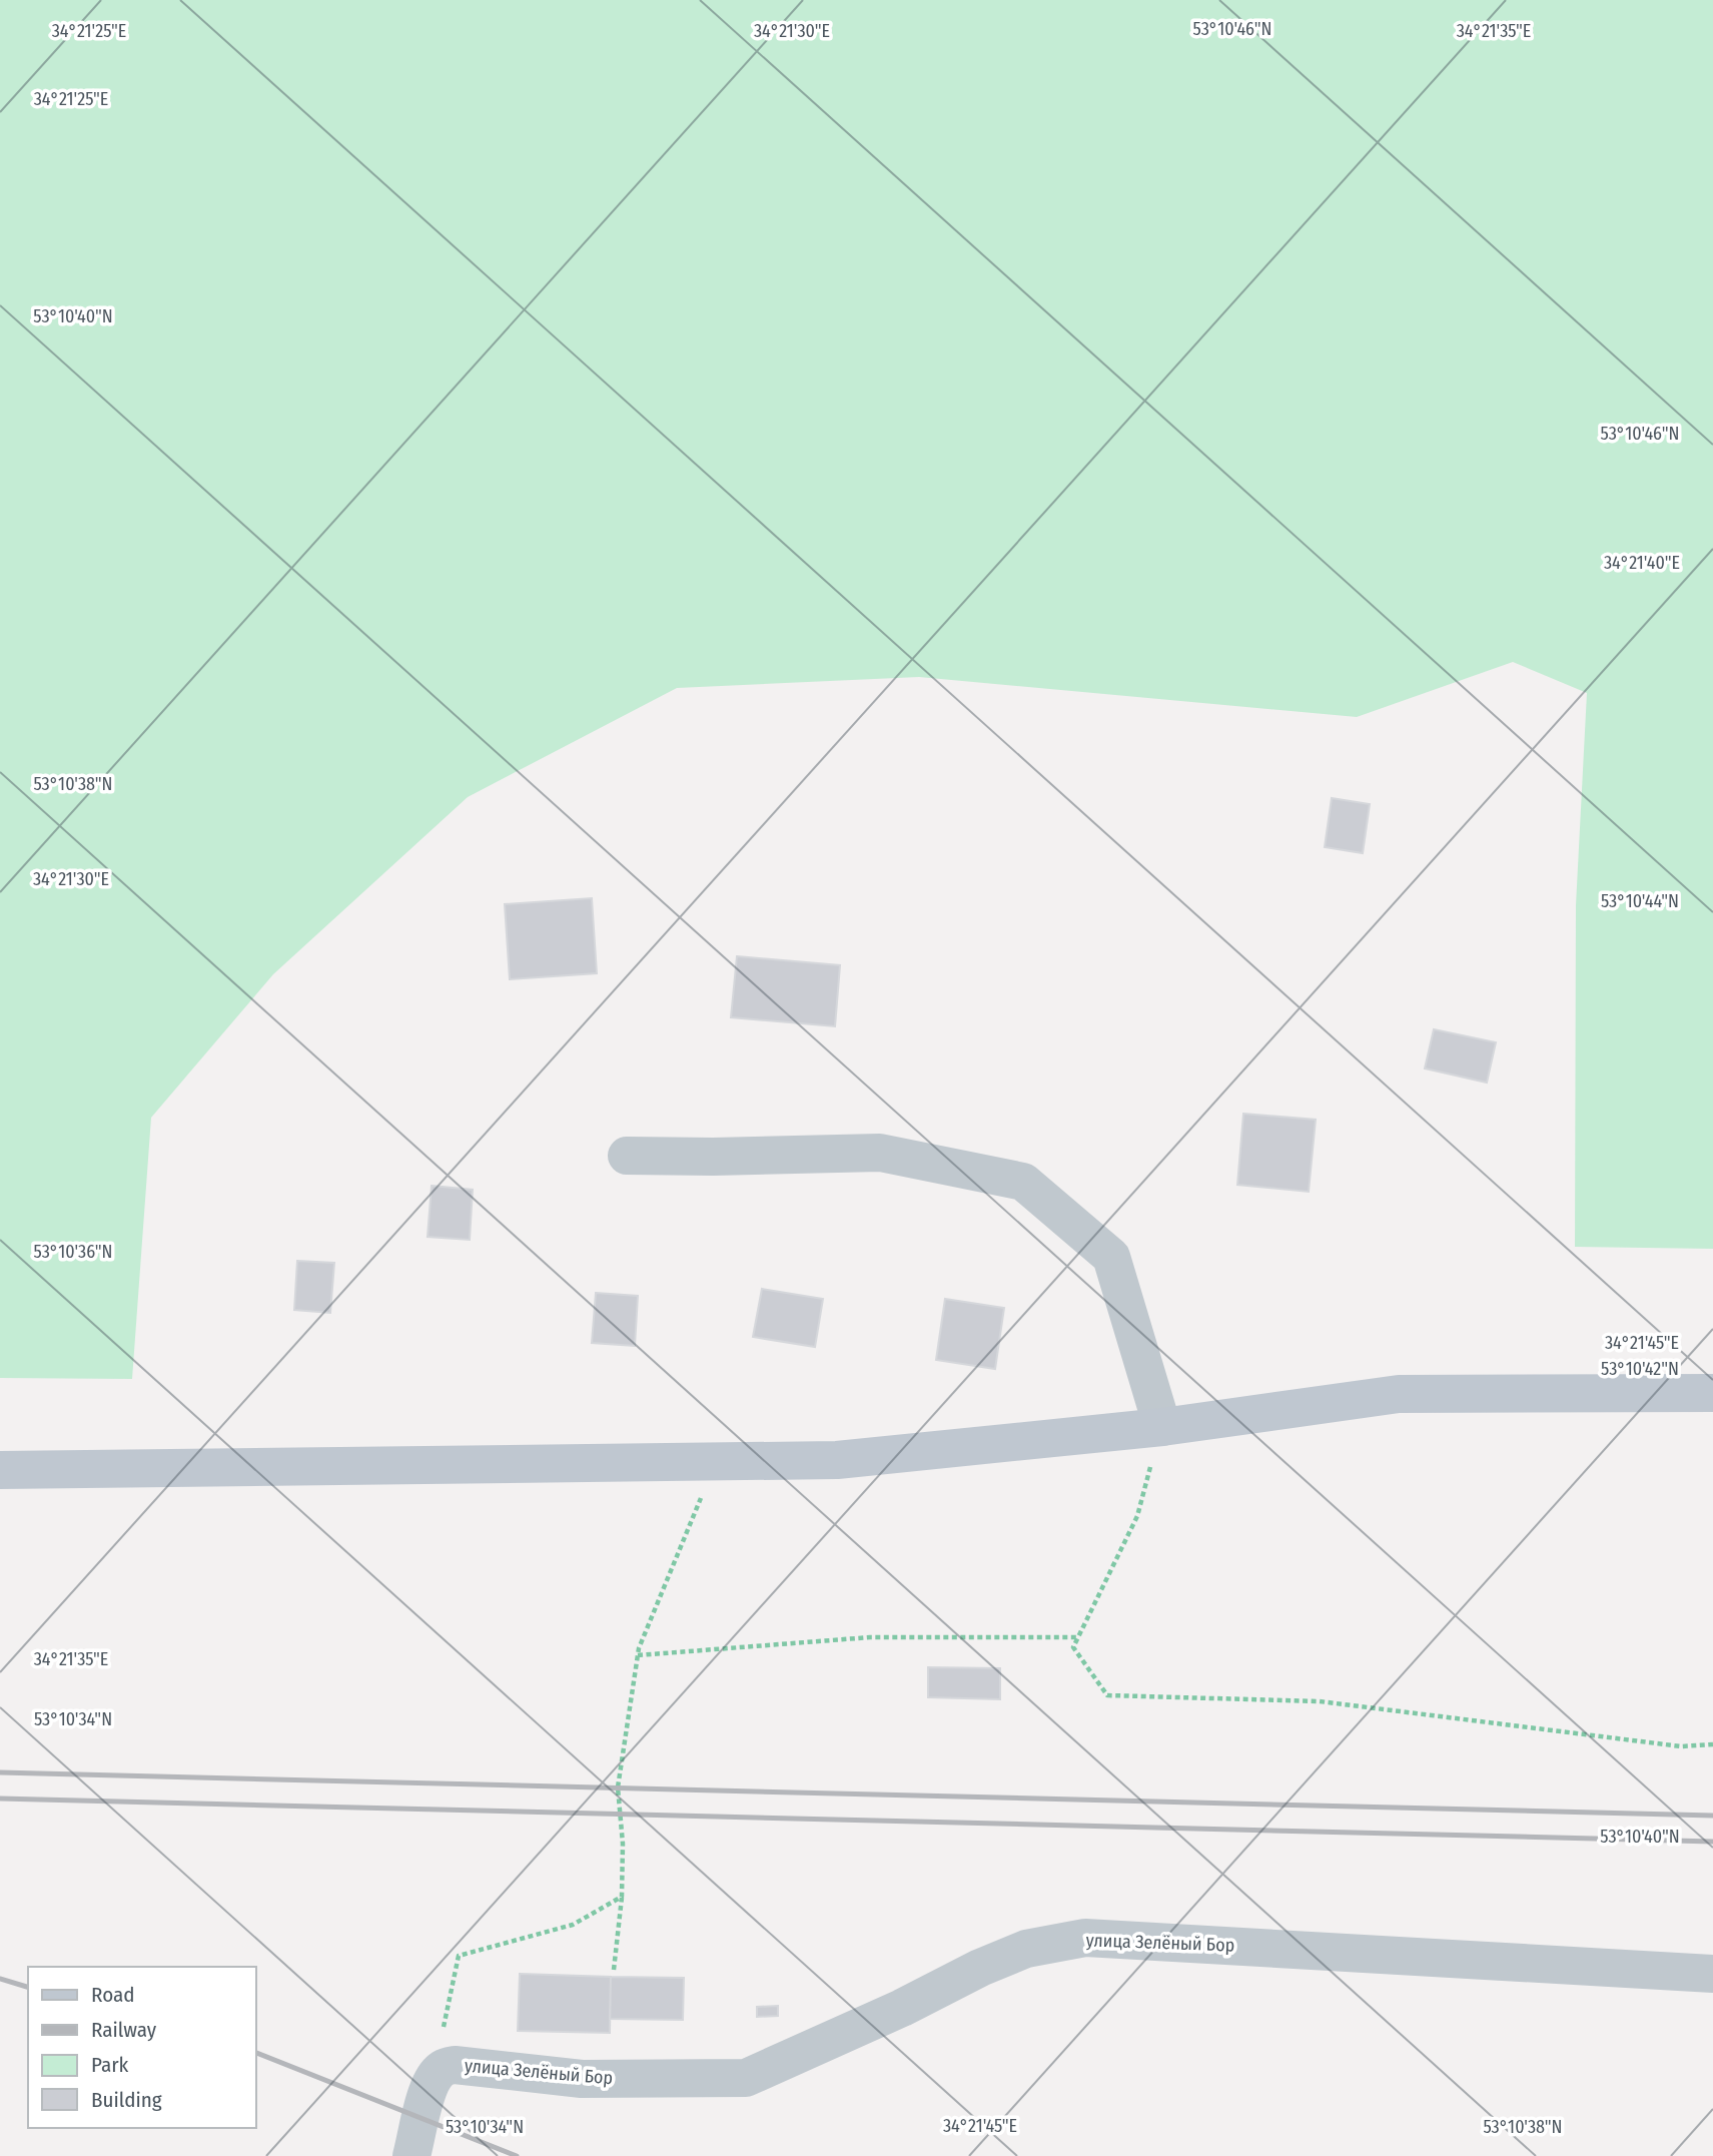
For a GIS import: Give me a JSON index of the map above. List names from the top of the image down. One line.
{"streets":{"street":["улица Зелёный Бор"]},"legend":["Road","Railway","Park","Building"],"coordinates":["53°10'46\"N","34°21'30\"E","34°21'35\"E","34°21'25\"E","53°10'40\"N","34°21'40\"E","53°10'38\"N","53°10'44\"N","53°10'36\"N","34°21'45\"E","53°10'42\"N","53°10'34\"N"]}
